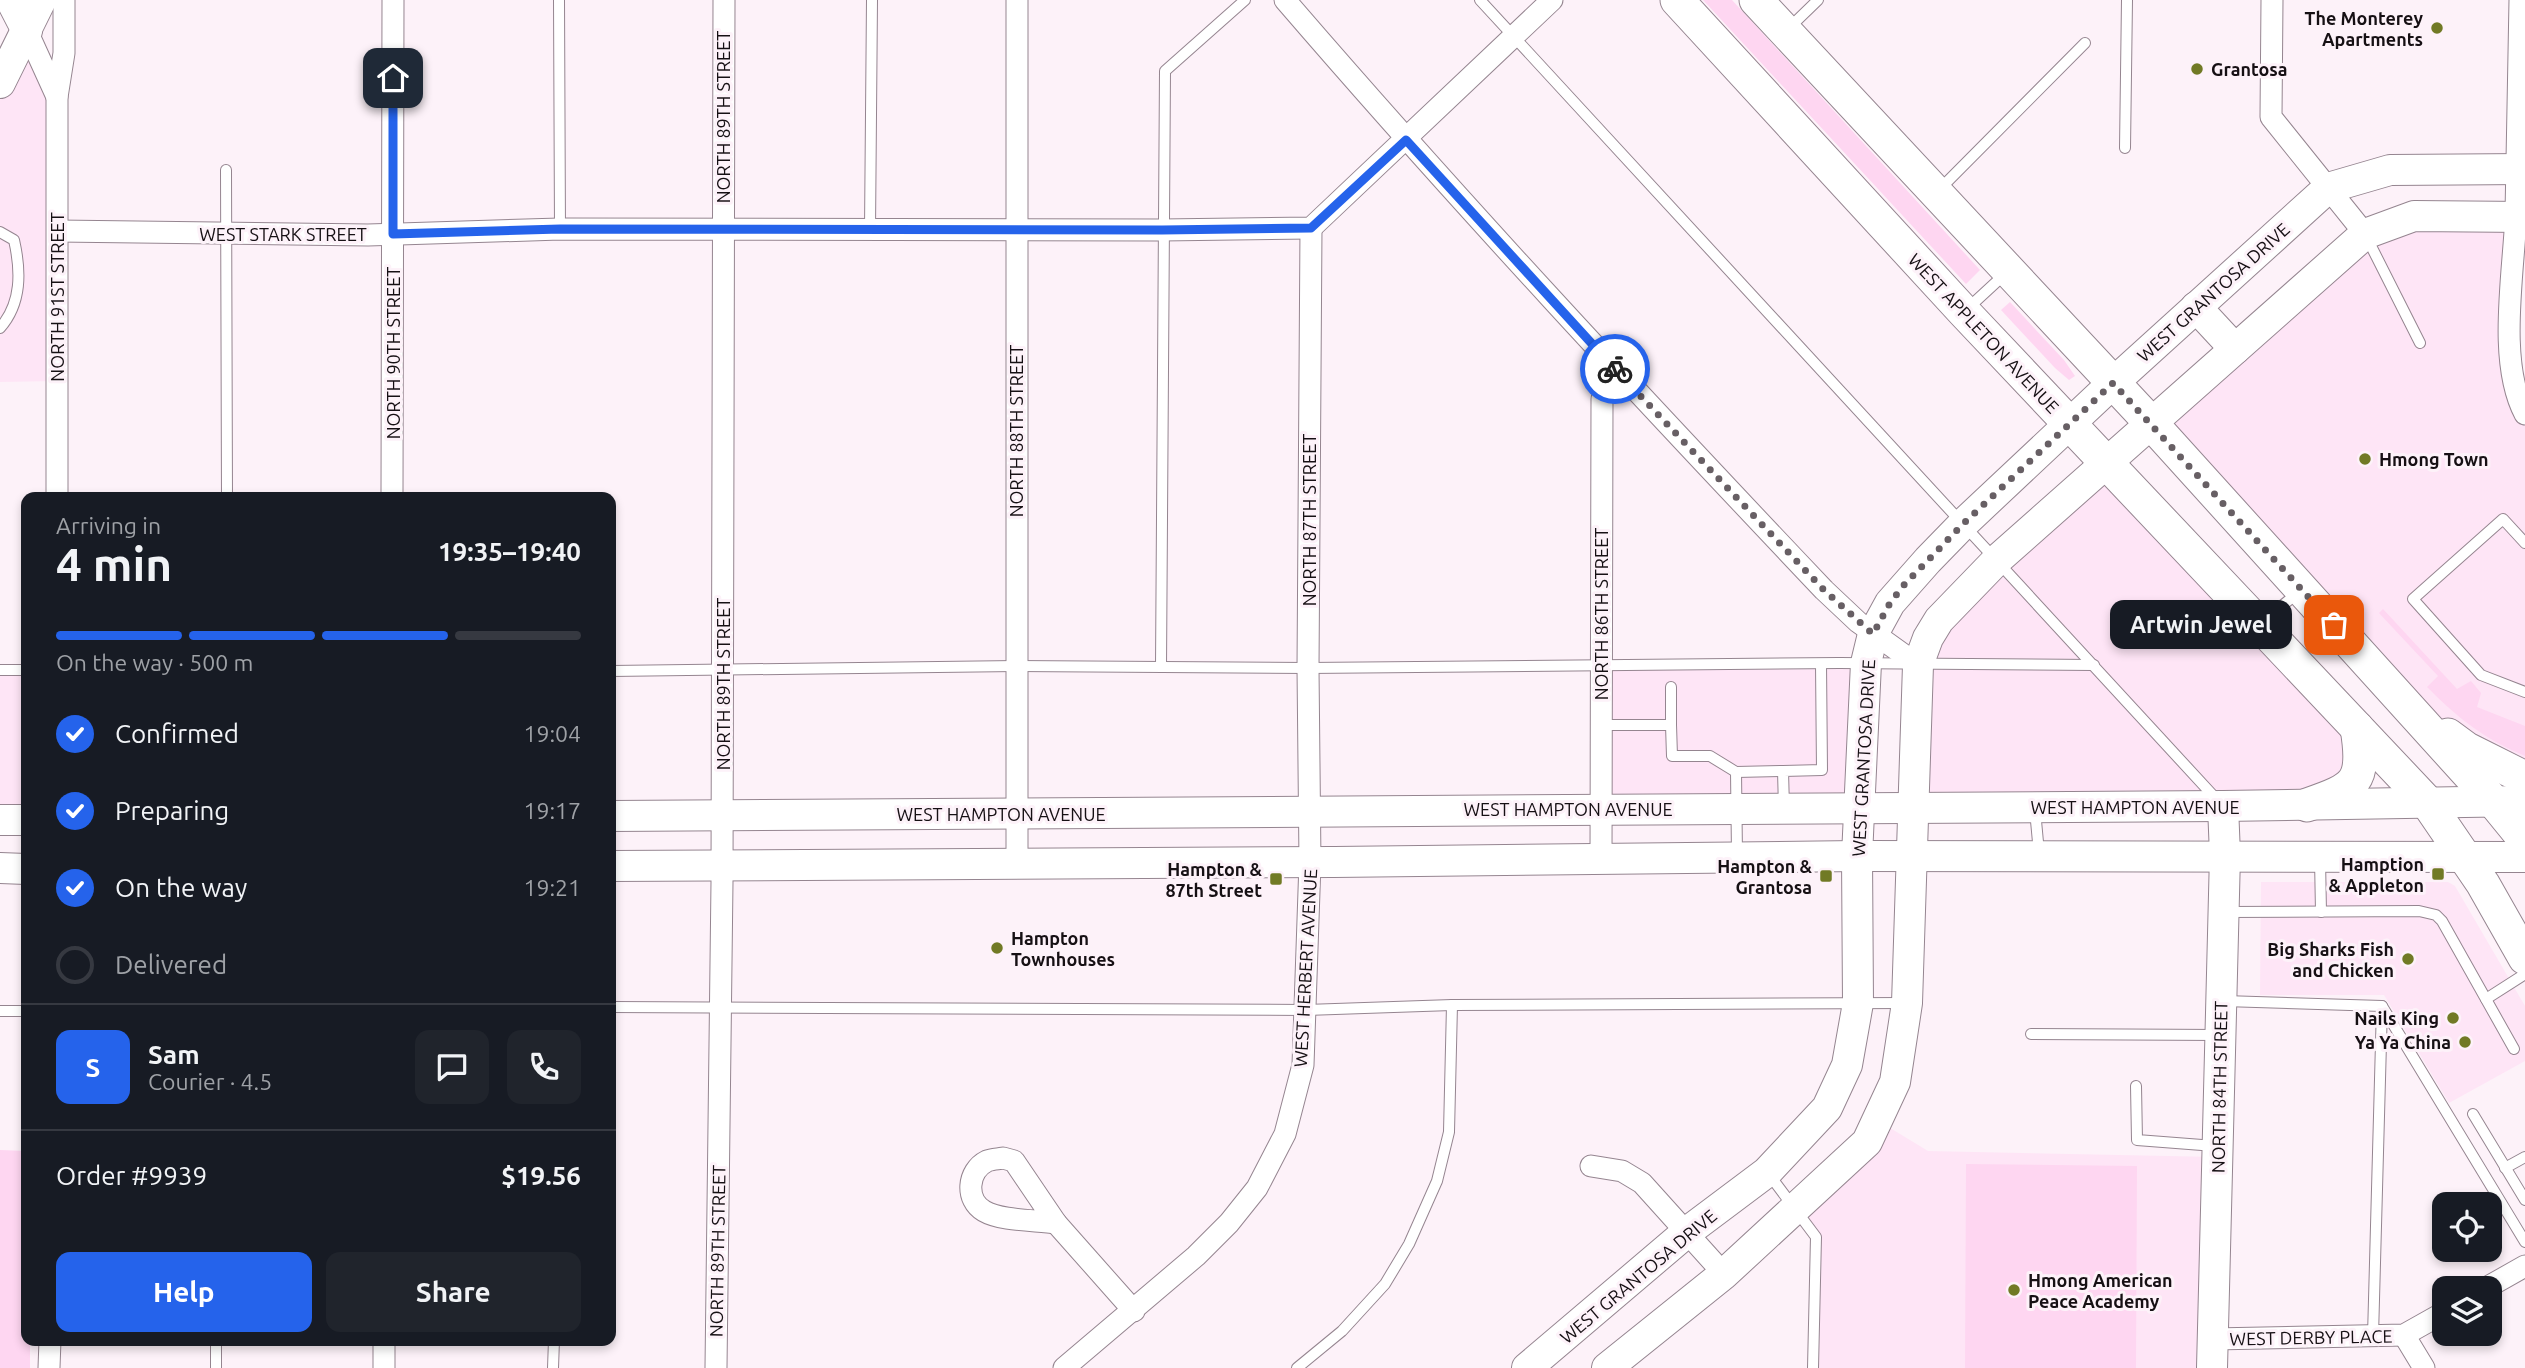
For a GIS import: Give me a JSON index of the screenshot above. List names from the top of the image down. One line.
{"streets":{"main road":["WEST GRANTOSA DRIVE","WEST APPLETON AVENUE","WEST HAMPTON AVENUE","NORTH 84TH STREET"],"street":["NORTH 89TH STREET","WEST STARK STREET","NORTH 91ST STREET","NORTH 90TH STREET","NORTH 88TH STREET","NORTH 87TH STREET","NORTH 86TH STREET","WEST HERBERT AVENUE","WEST DERBY PLACE"]},"crossings":[["NORTH 89TH STREET","WEST STARK STREET"],["NORTH 89TH STREET","WEST HAMPTON AVENUE"],["WEST STARK STREET","NORTH 91ST STREET"],["WEST STARK STREET","NORTH 90TH STREET"],["WEST STARK STREET","NORTH 88TH STREET"],["WEST STARK STREET","NORTH 87TH STREET"],["WEST GRANTOSA DRIVE","WEST APPLETON AVENUE"],["WEST GRANTOSA DRIVE","WEST HAMPTON AVENUE"],["WEST APPLETON AVENUE","WEST HAMPTON AVENUE"],["NORTH 88TH STREET","WEST HAMPTON AVENUE"],["NORTH 87TH STREET","WEST HAMPTON AVENUE"],["NORTH 87TH STREET","WEST HERBERT AVENUE"],["NORTH 86TH STREET","WEST HAMPTON AVENUE"],["WEST HAMPTON AVENUE","WEST HERBERT AVENUE"],["WEST HAMPTON AVENUE","NORTH 84TH STREET"],["NORTH 84TH STREET","WEST DERBY PLACE"]],"places":{"other":["The Monterey Apartments","Grantosa","Hmong Town","Artwin Jewel","Hampton Townhouses","Big Sharks Fish and Chicken","Nails King","Ya Ya China","Hmong American Peace Academy"],"transit":["Hamption & Appleton","Hampton & Grantosa","Hampton & 87th Street"]},"page":{"heading":["4 min","Arriving in","19:35–19:40"],"panel":["Sam","Courier · 4.5","Order #9939","$19.56"],"bubble":"Artwin Jewel","bar":"On the way · 500 m","list":[["Confirmed","19:04"],["Preparing","19:17"],["On the way","19:21"],"Delivered"],"round":"S","buttons":["Help","Share"]}}
